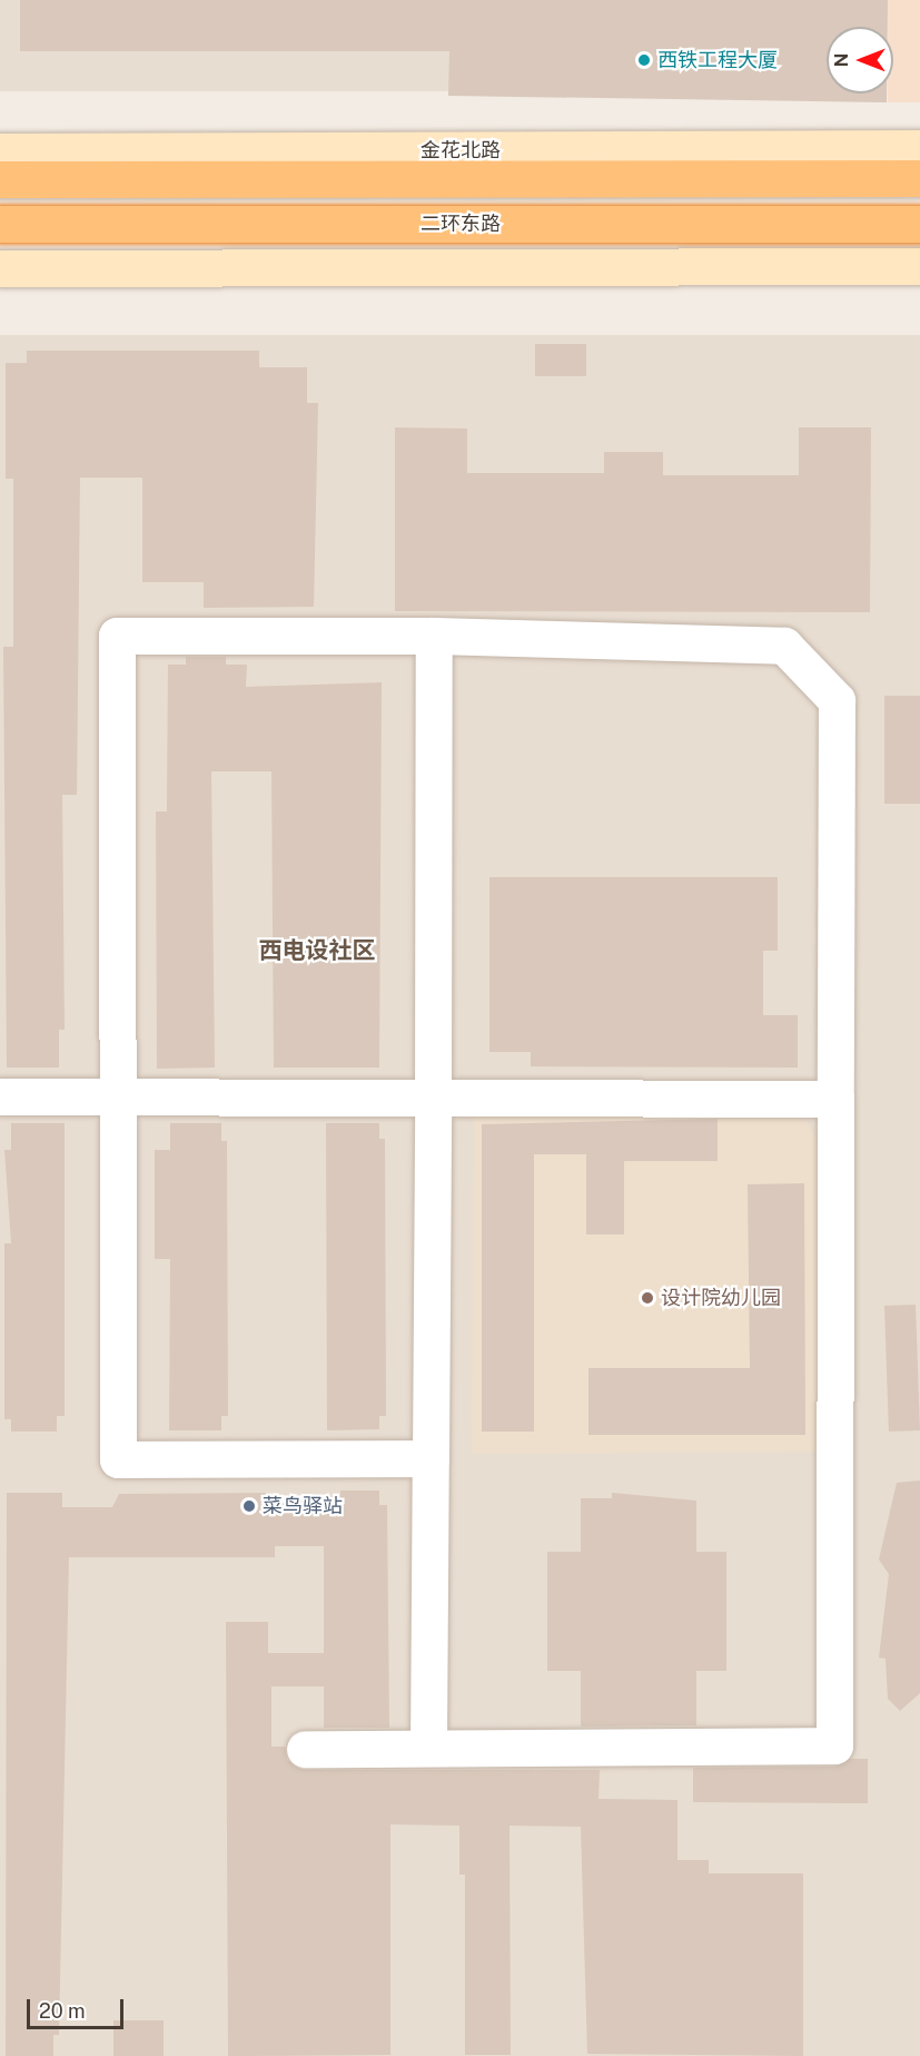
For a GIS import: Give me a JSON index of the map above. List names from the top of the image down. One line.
{"streets":{"highway":["二环东路"],"main road":["金花北路"]},"districts":["西电设社区"],"places":["西铁工程大厦","设计院幼儿园","菜鸟驿站"],"scale_bar":"20 m","north":"left"}
